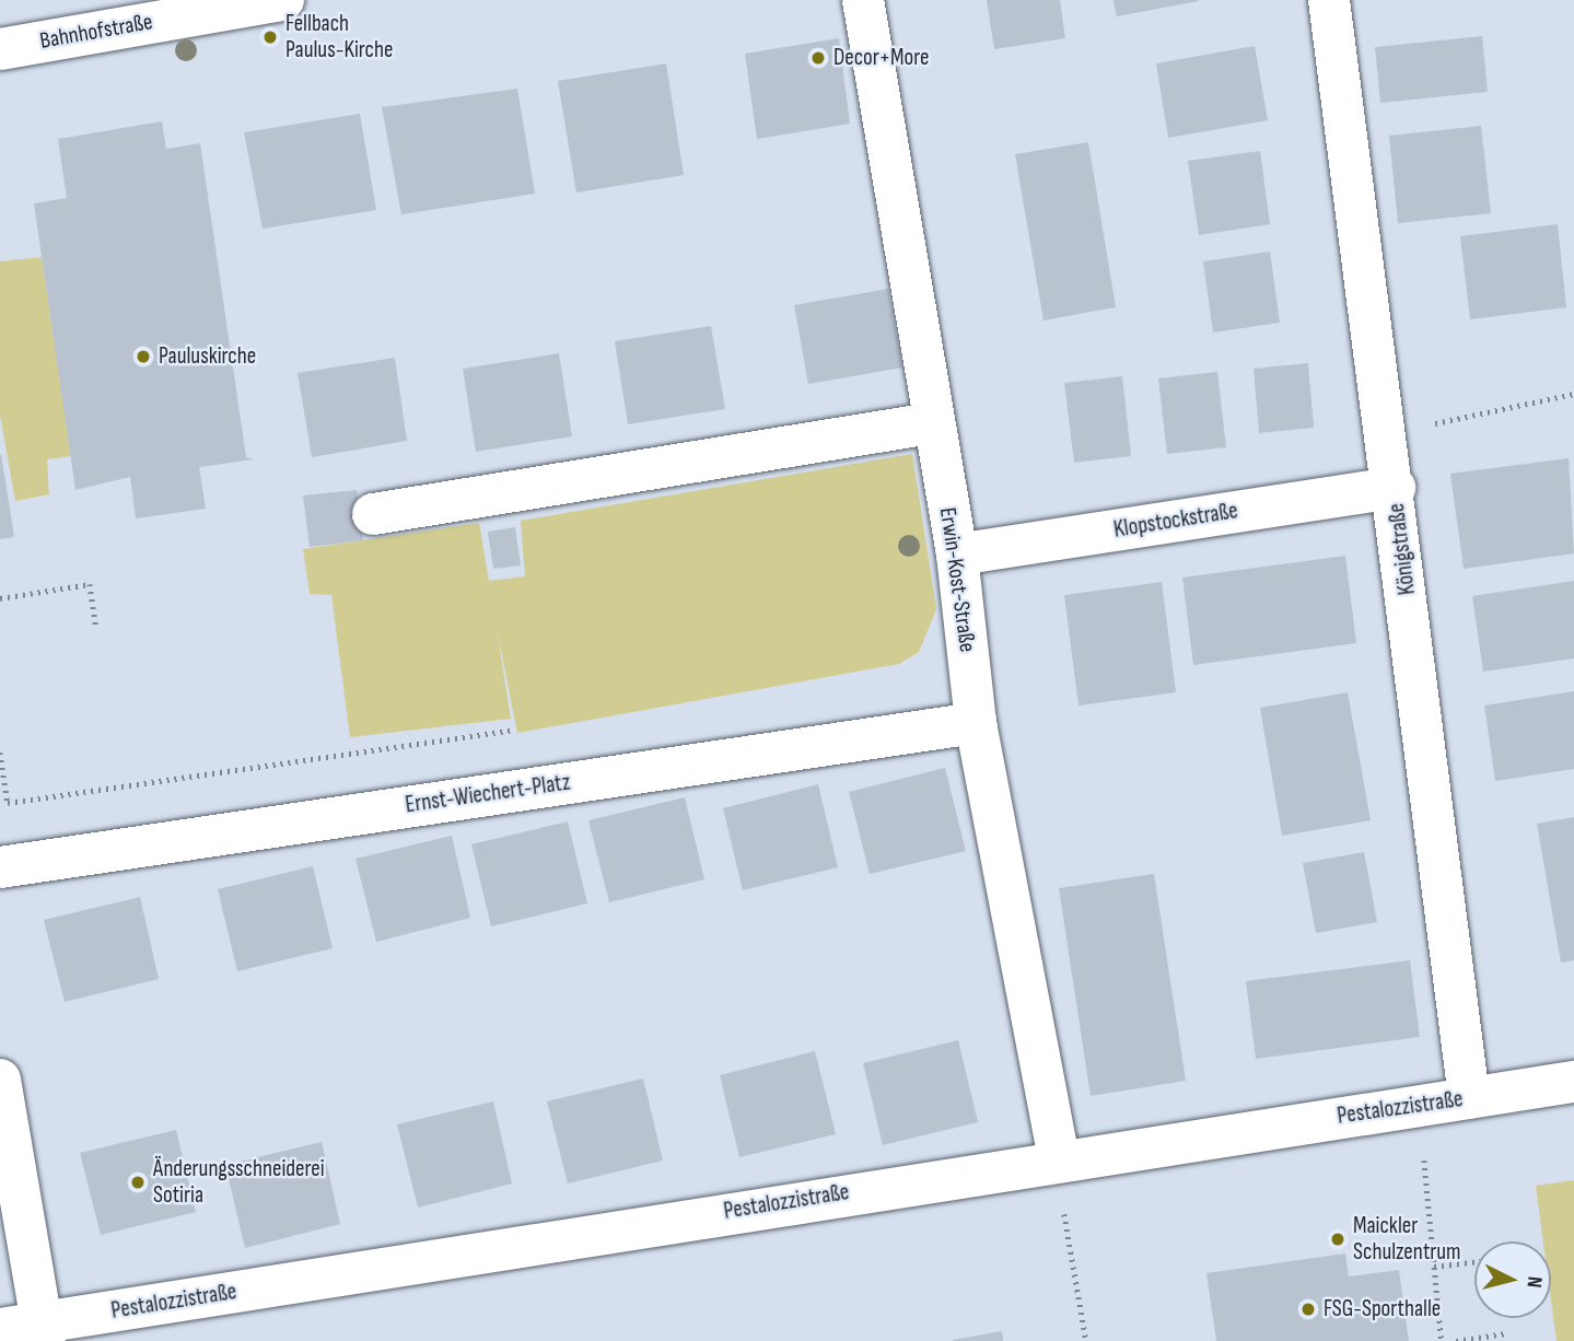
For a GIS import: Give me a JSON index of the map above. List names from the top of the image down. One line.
{"streets":{"street":["Bahnhofstraße","Klopstockstraße","Königstraße","Erwin-Kost-Straße","Ernst-Wiechert-Platz","Pestalozzistraße"]},"crossings":[["Klopstockstraße","Königstraße"],["Klopstockstraße","Erwin-Kost-Straße"],["Königstraße","Pestalozzistraße"],["Erwin-Kost-Straße","Ernst-Wiechert-Platz"],["Erwin-Kost-Straße","Pestalozzistraße"]],"places":["Fellbach Paulus-Kirche","Decor+More","Pauluskirche","Änderungsschneiderei Sotiria","Maickler Schulzentrum","FSG-Sporthalle"],"north":"right"}
